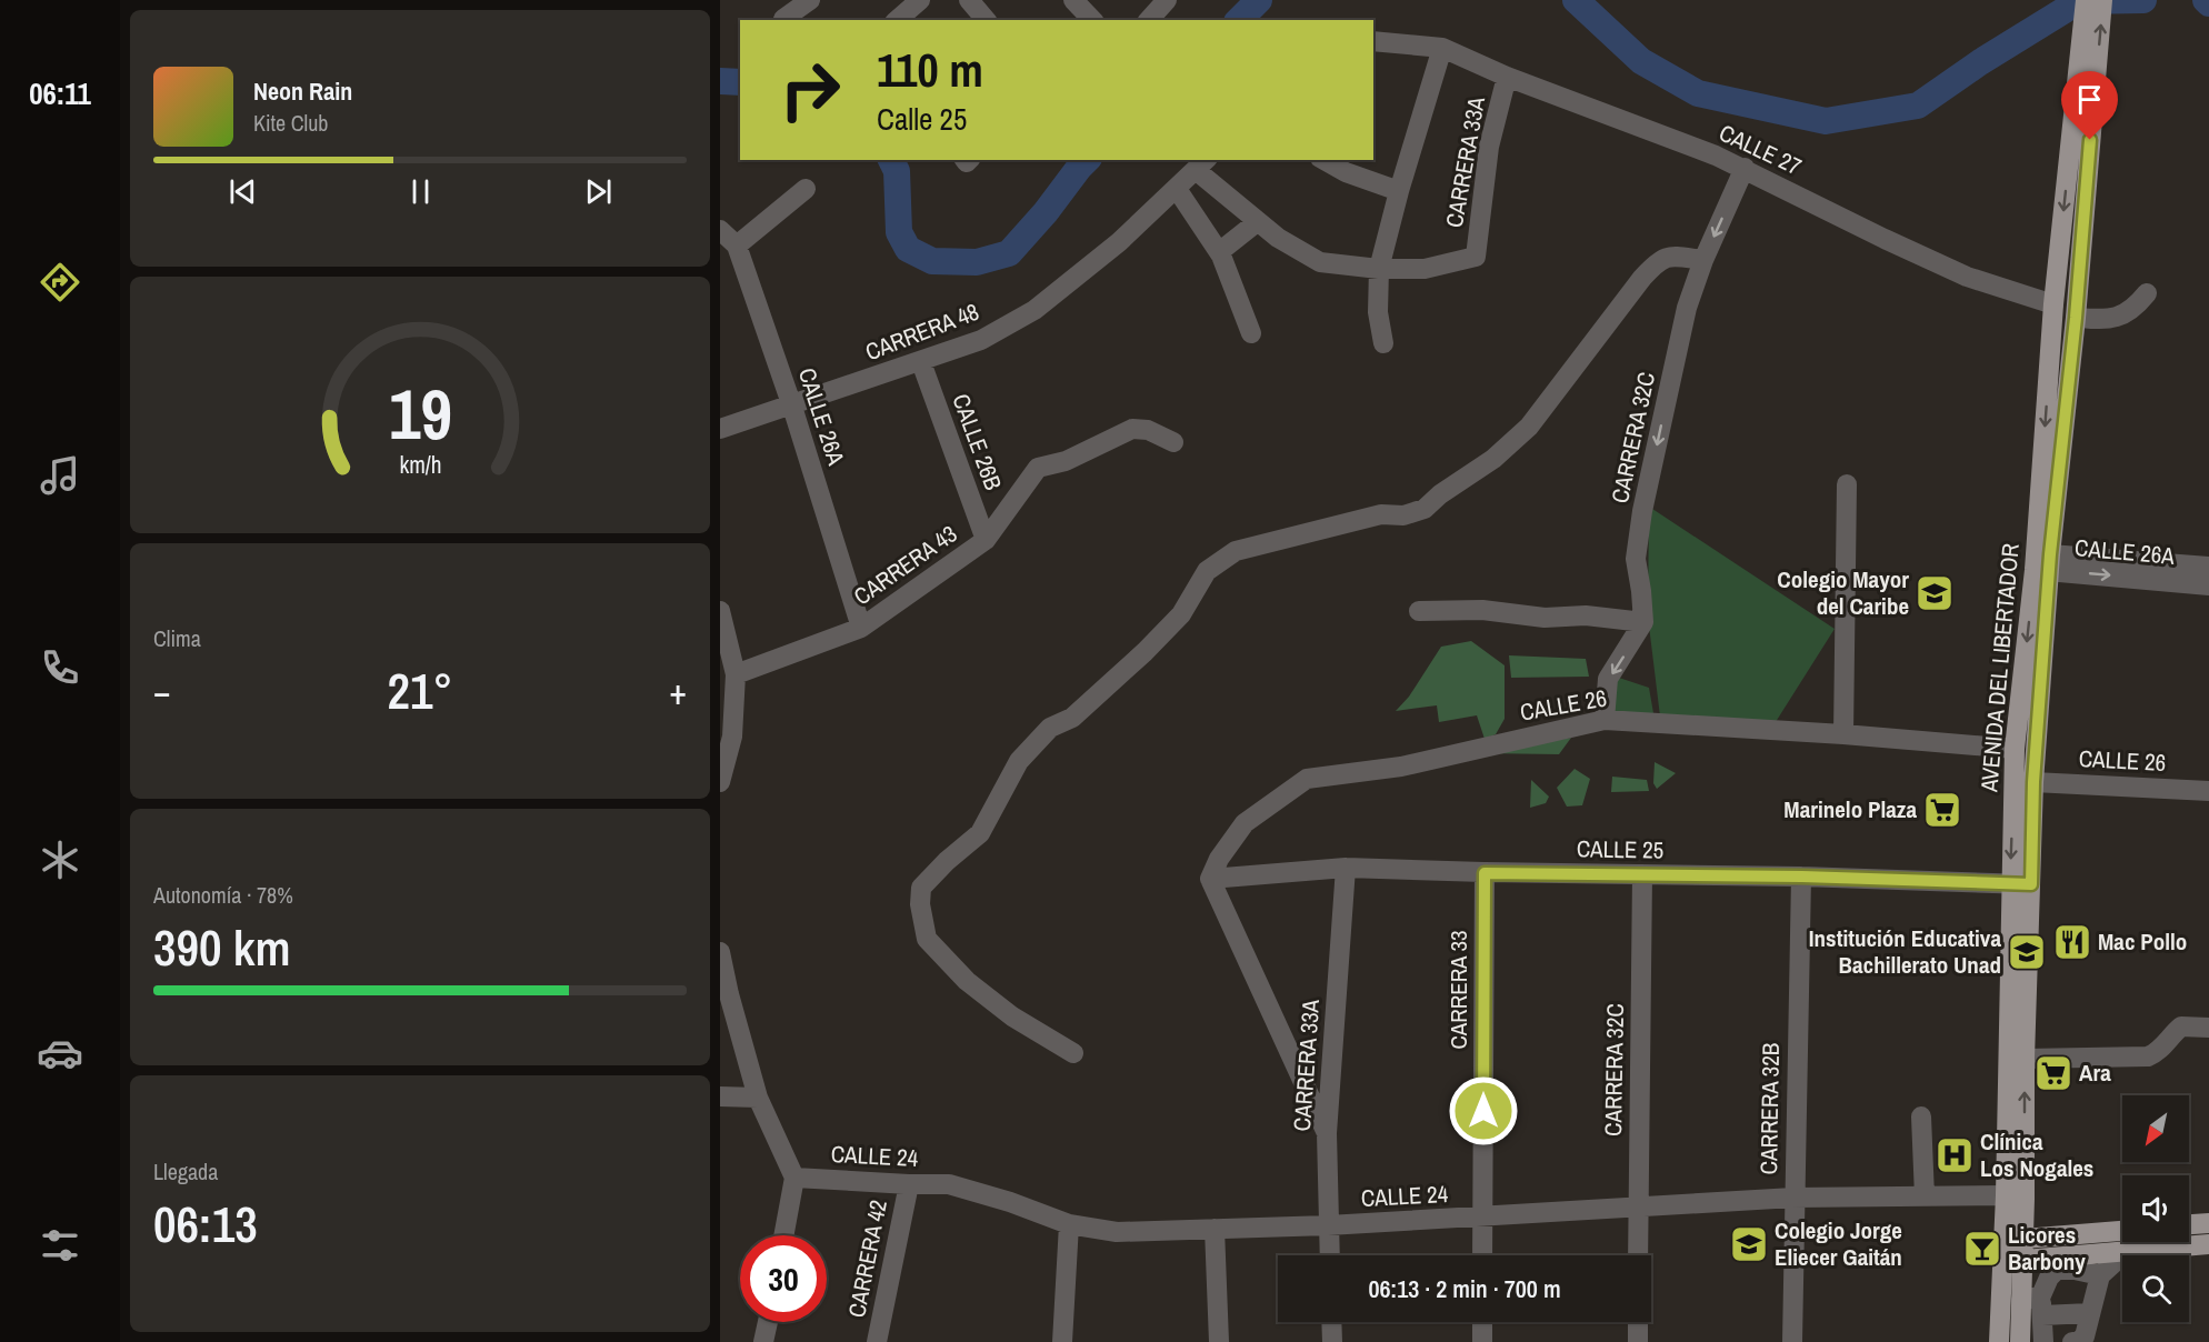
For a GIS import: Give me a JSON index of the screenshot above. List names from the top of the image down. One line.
{"streets":{"main road":["AVENIDA DEL LIBERTADOR"],"street":["CALLE 27","CARRERA 33A","CARRERA 48","CALLE 26A","CARRERA 32C","CALLE 26B","CARRERA 43","CALLE 26","CALLE 25","CARRERA 33","CARRERA 32B","CALLE 24","CARRERA 42"]},"crossings":[["CALLE 27","CARRERA 33A"],["CALLE 27","CARRERA 32C"],["CALLE 27","AVENIDA DEL LIBERTADOR"],["CARRERA 33A","CALLE 25"],["CARRERA 33A","CALLE 24"],["CARRERA 48","CALLE 26A"],["CARRERA 48","CALLE 26B"],["CALLE 26A","CARRERA 43"],["CALLE 26A","AVENIDA DEL LIBERTADOR"],["CARRERA 32C","CALLE 25"],["CARRERA 32C","CALLE 24"],["CALLE 26B","CARRERA 43"],["AVENIDA DEL LIBERTADOR","CALLE 26"],["AVENIDA DEL LIBERTADOR","CALLE 25"],["AVENIDA DEL LIBERTADOR","CALLE 24"],["CALLE 26","CALLE 25"],["CALLE 25","CARRERA 33"],["CALLE 25","CARRERA 32B"],["CARRERA 33","CALLE 24"],["CARRERA 32B","CALLE 24"],["CALLE 24","CARRERA 42"]],"one_way":["CARRERA 32C"],"places":{"school or university":["Colegio Mayor del Caribe","Institución Educativa Bachillerato Unad","Colegio Jorge Eliecer Gaitán"],"supermarket":["Marinelo Plaza","Ara"],"restaurant":["Mac Pollo"],"hospital":["Clínica Los Nogales"],"bar":["Licores Barbony"]},"north":"bottom left","page":{"tabs":"06:11","turn":["110 m","Calle 25"],"song":["Neon Rain","Kite Club"],"tile":["Clima",["Autonomía · 78%","390 km"],["Llegada","06:13"]],"heat":["−","21°","+"],"limit":"30","trip":"06:13 · 2 min · 700 m","gauge":["19","km/h"]}}
